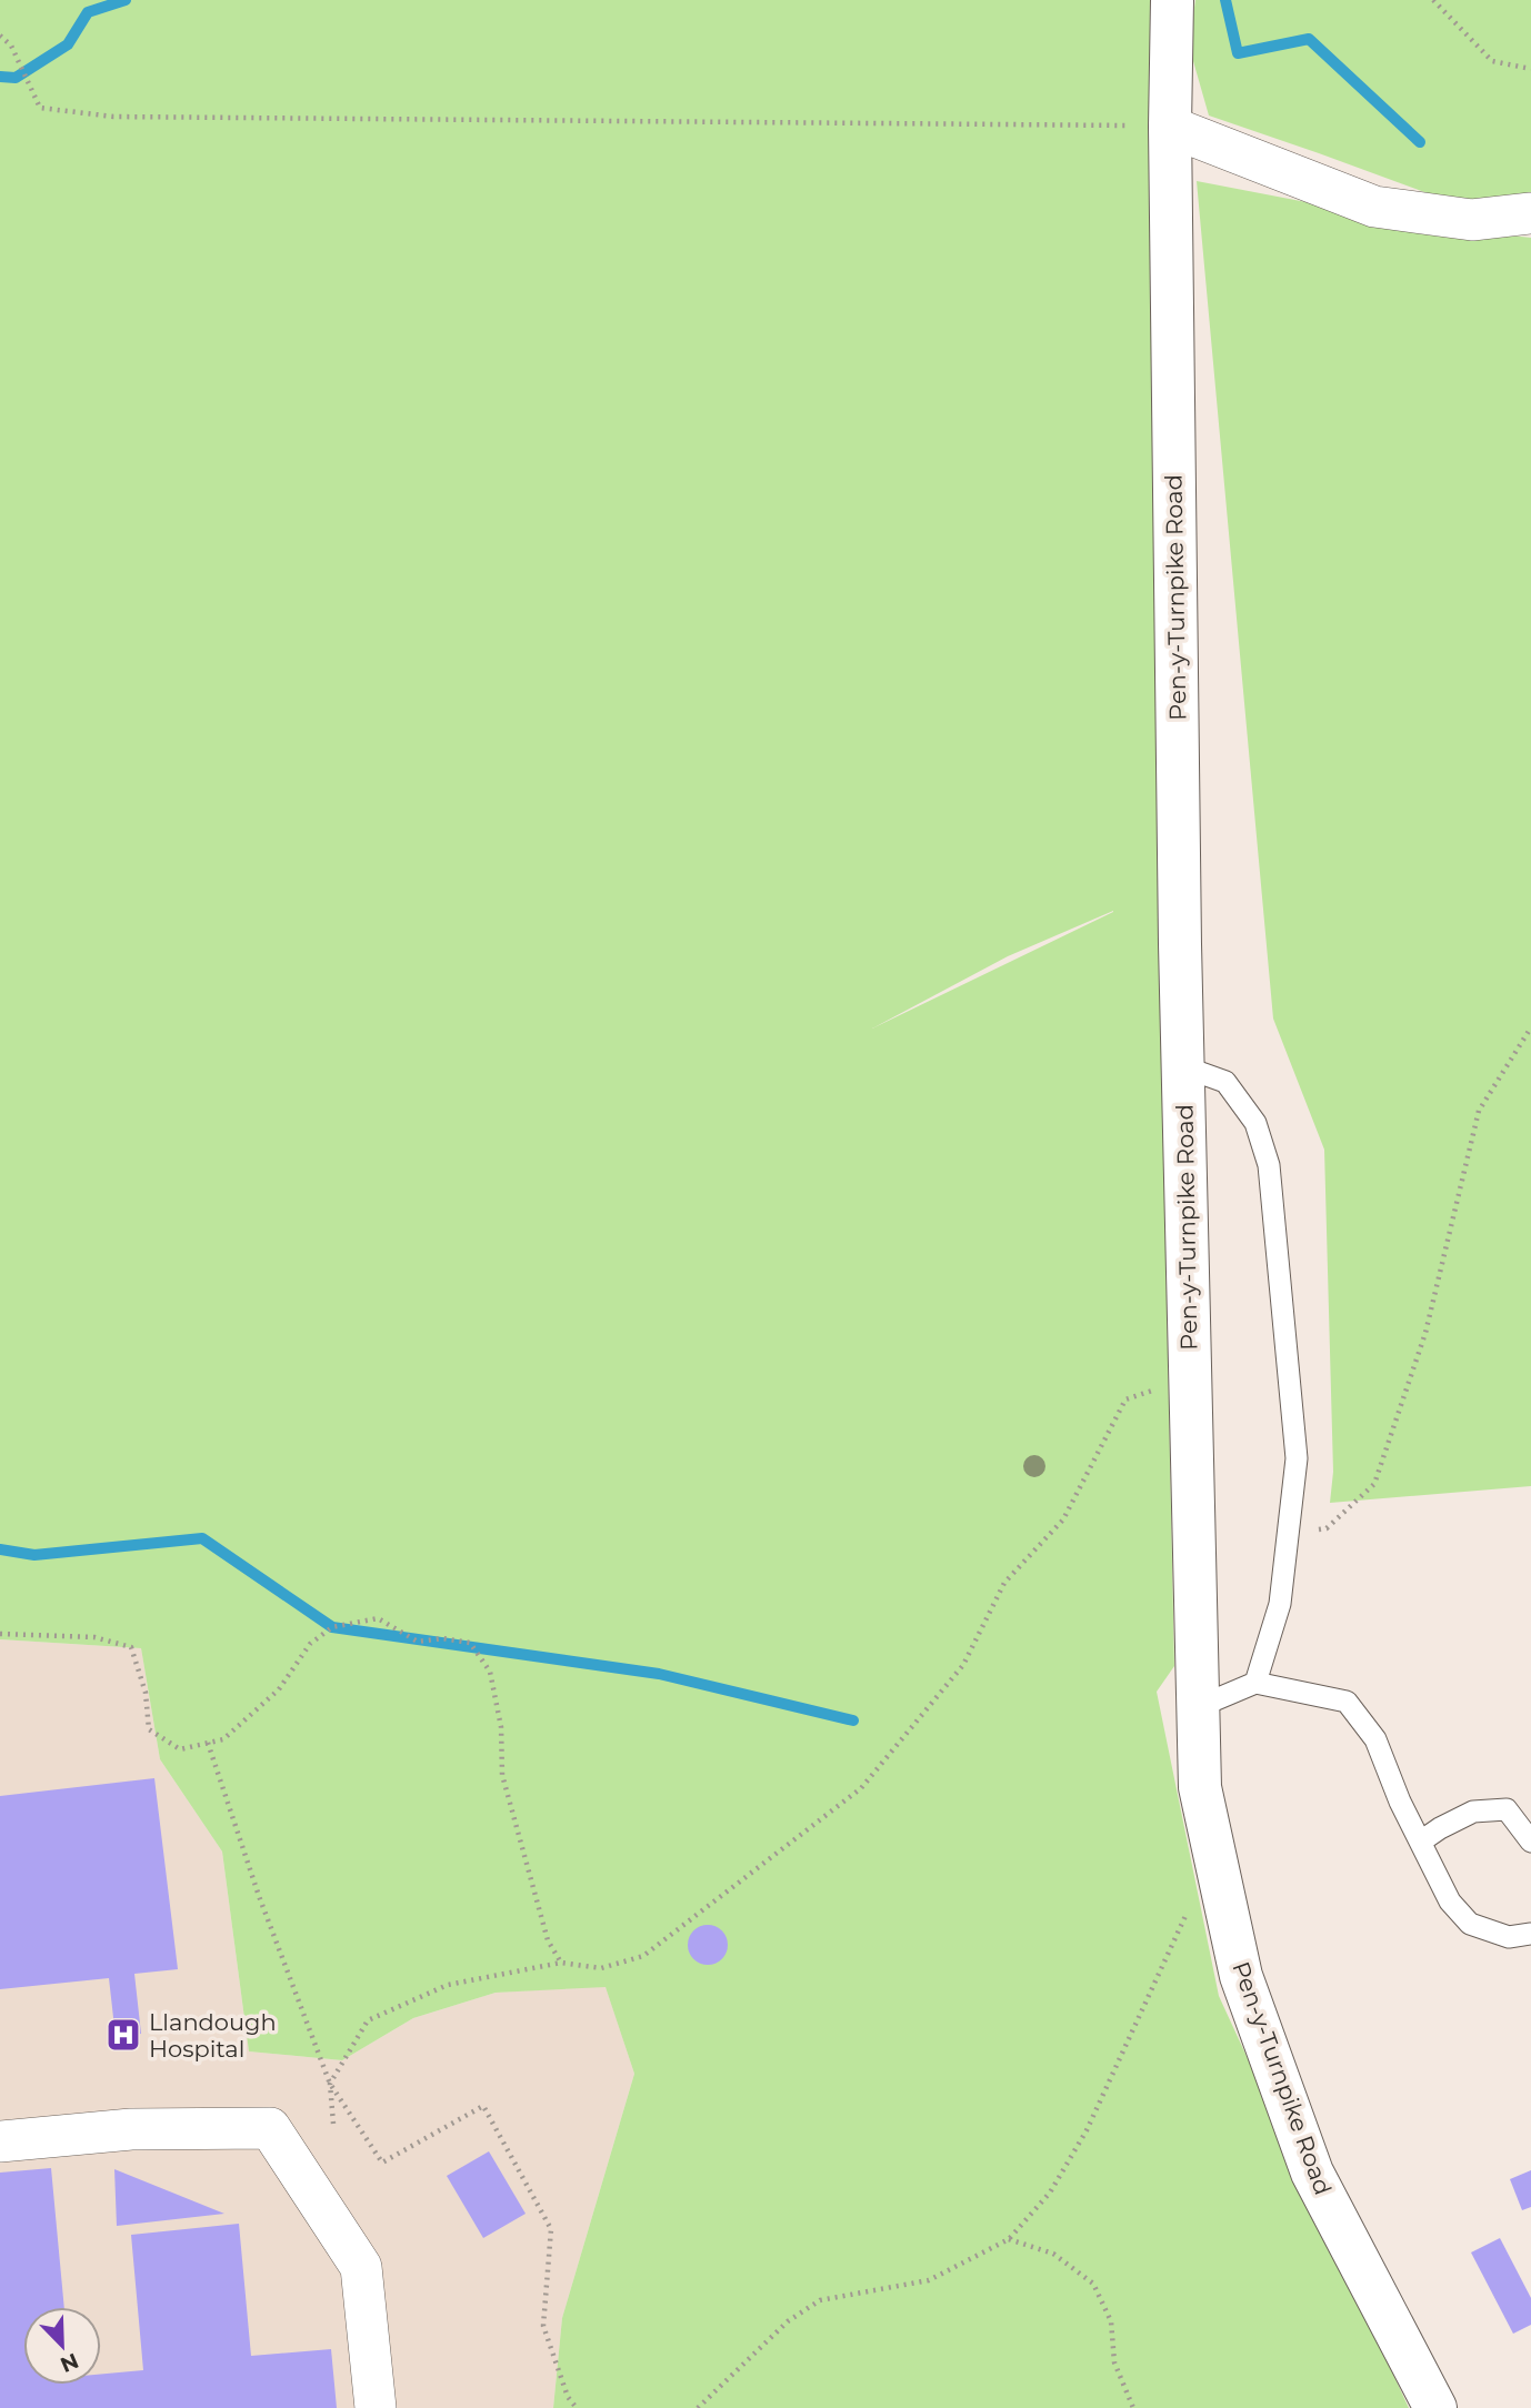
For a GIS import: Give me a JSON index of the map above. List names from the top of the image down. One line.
{"streets":{"street":["Pen-y-Turnpike Road"]},"places":{"hospital":["Llandough Hospital"]},"north":"bottom right"}
